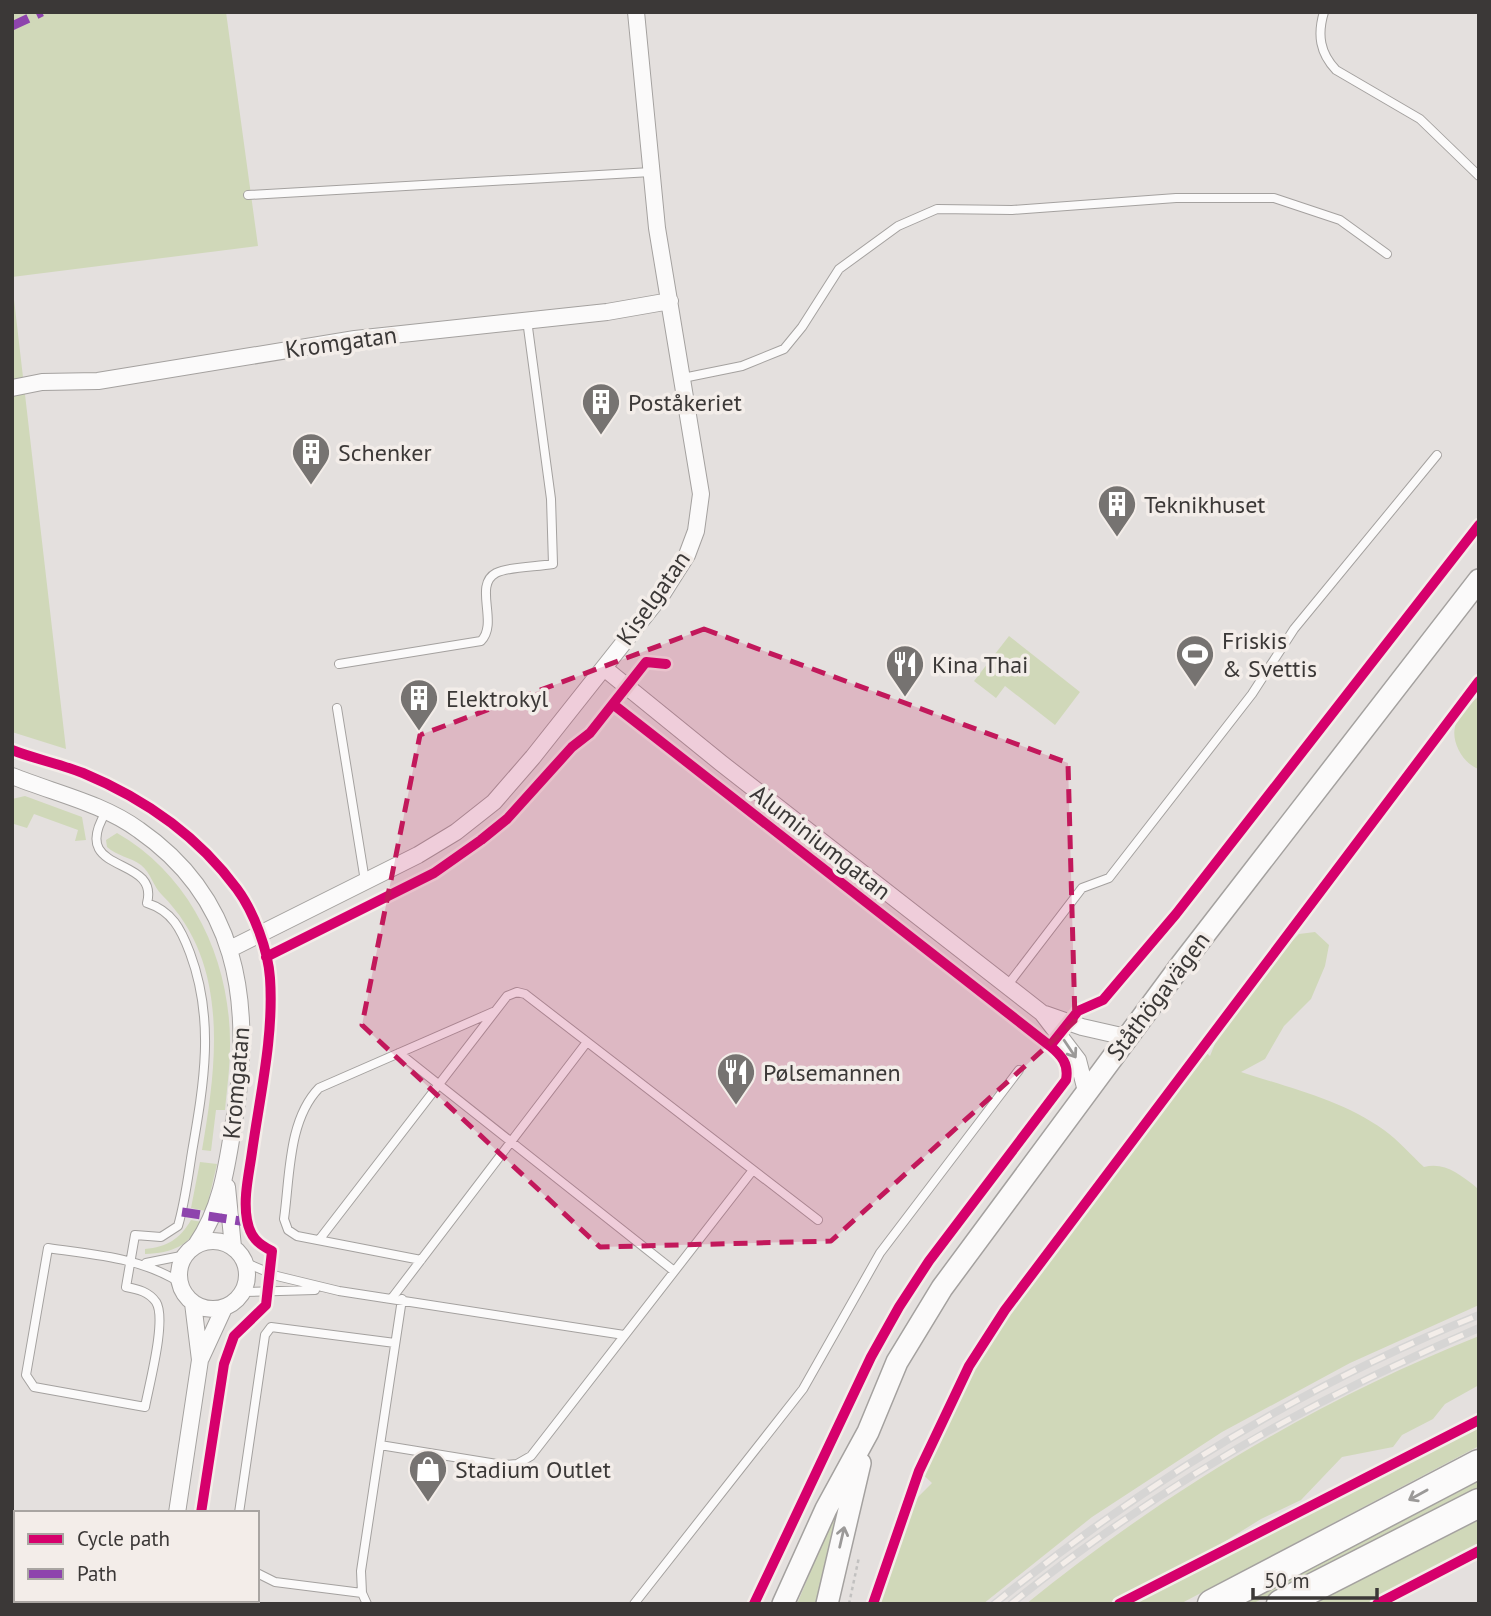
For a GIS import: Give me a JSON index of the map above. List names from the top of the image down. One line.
{"streets":{"main road":["Ståthögavägen"],"street":["Kromgatan","Kiselgatan","Aluminiumgatan"]},"crossings":[["Kromgatan","Kiselgatan"],["Kiselgatan","Aluminiumgatan"],["Aluminiumgatan","Ståthögavägen"]],"places":{"building":["Poståkeriet","Schenker","Teknikhuset","Elektrokyl"],"sports":["Friskis & Svettis"],"restaurant":["Kina Thai","Pølsemannen"],"shop":["Stadium Outlet"]},"legend":["Cycle path","Path"],"scale_bar":"50 m"}
